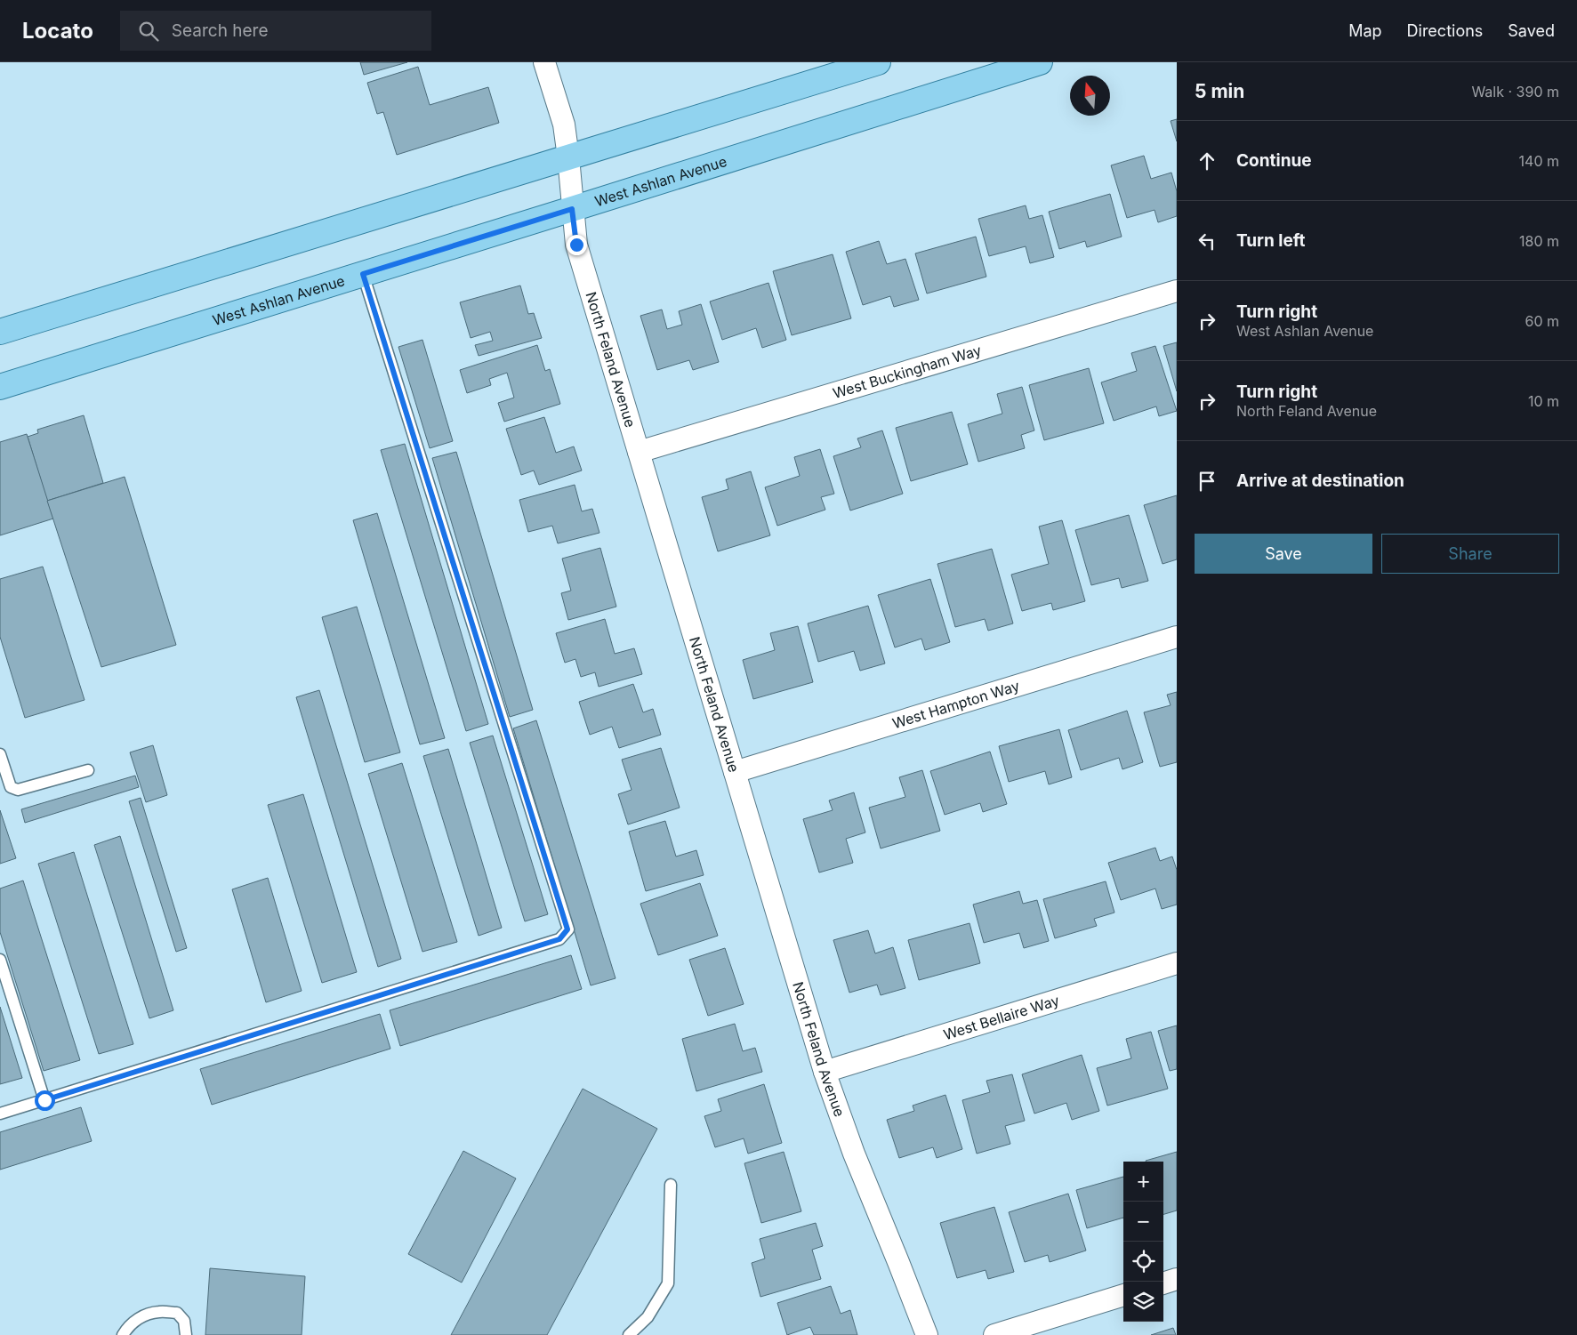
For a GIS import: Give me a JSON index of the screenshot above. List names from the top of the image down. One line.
{"streets":{"main road":["West Ashlan Avenue"],"street":["North Feland Avenue","West Buckingham Way","West Hampton Way","West Bellaire Way"]},"crossings":[["West Ashlan Avenue","North Feland Avenue"],["North Feland Avenue","West Buckingham Way"],["North Feland Avenue","West Hampton Way"],["North Feland Avenue","West Bellaire Way"]],"north":"top","page":{"header":"Locato","search":"Search here","nav":["Map","Directions","Saved"],"heading":["5 min","Walk · 390 m"],"list":[["Continue","140 m"],["Turn left","180 m"],["Turn right","West Ashlan Avenue","60 m"],["Turn right","North Feland Avenue","10 m"],"Arrive at destination"],"buttons":["Save","Share"],"map_buttons":["+","−"]}}
